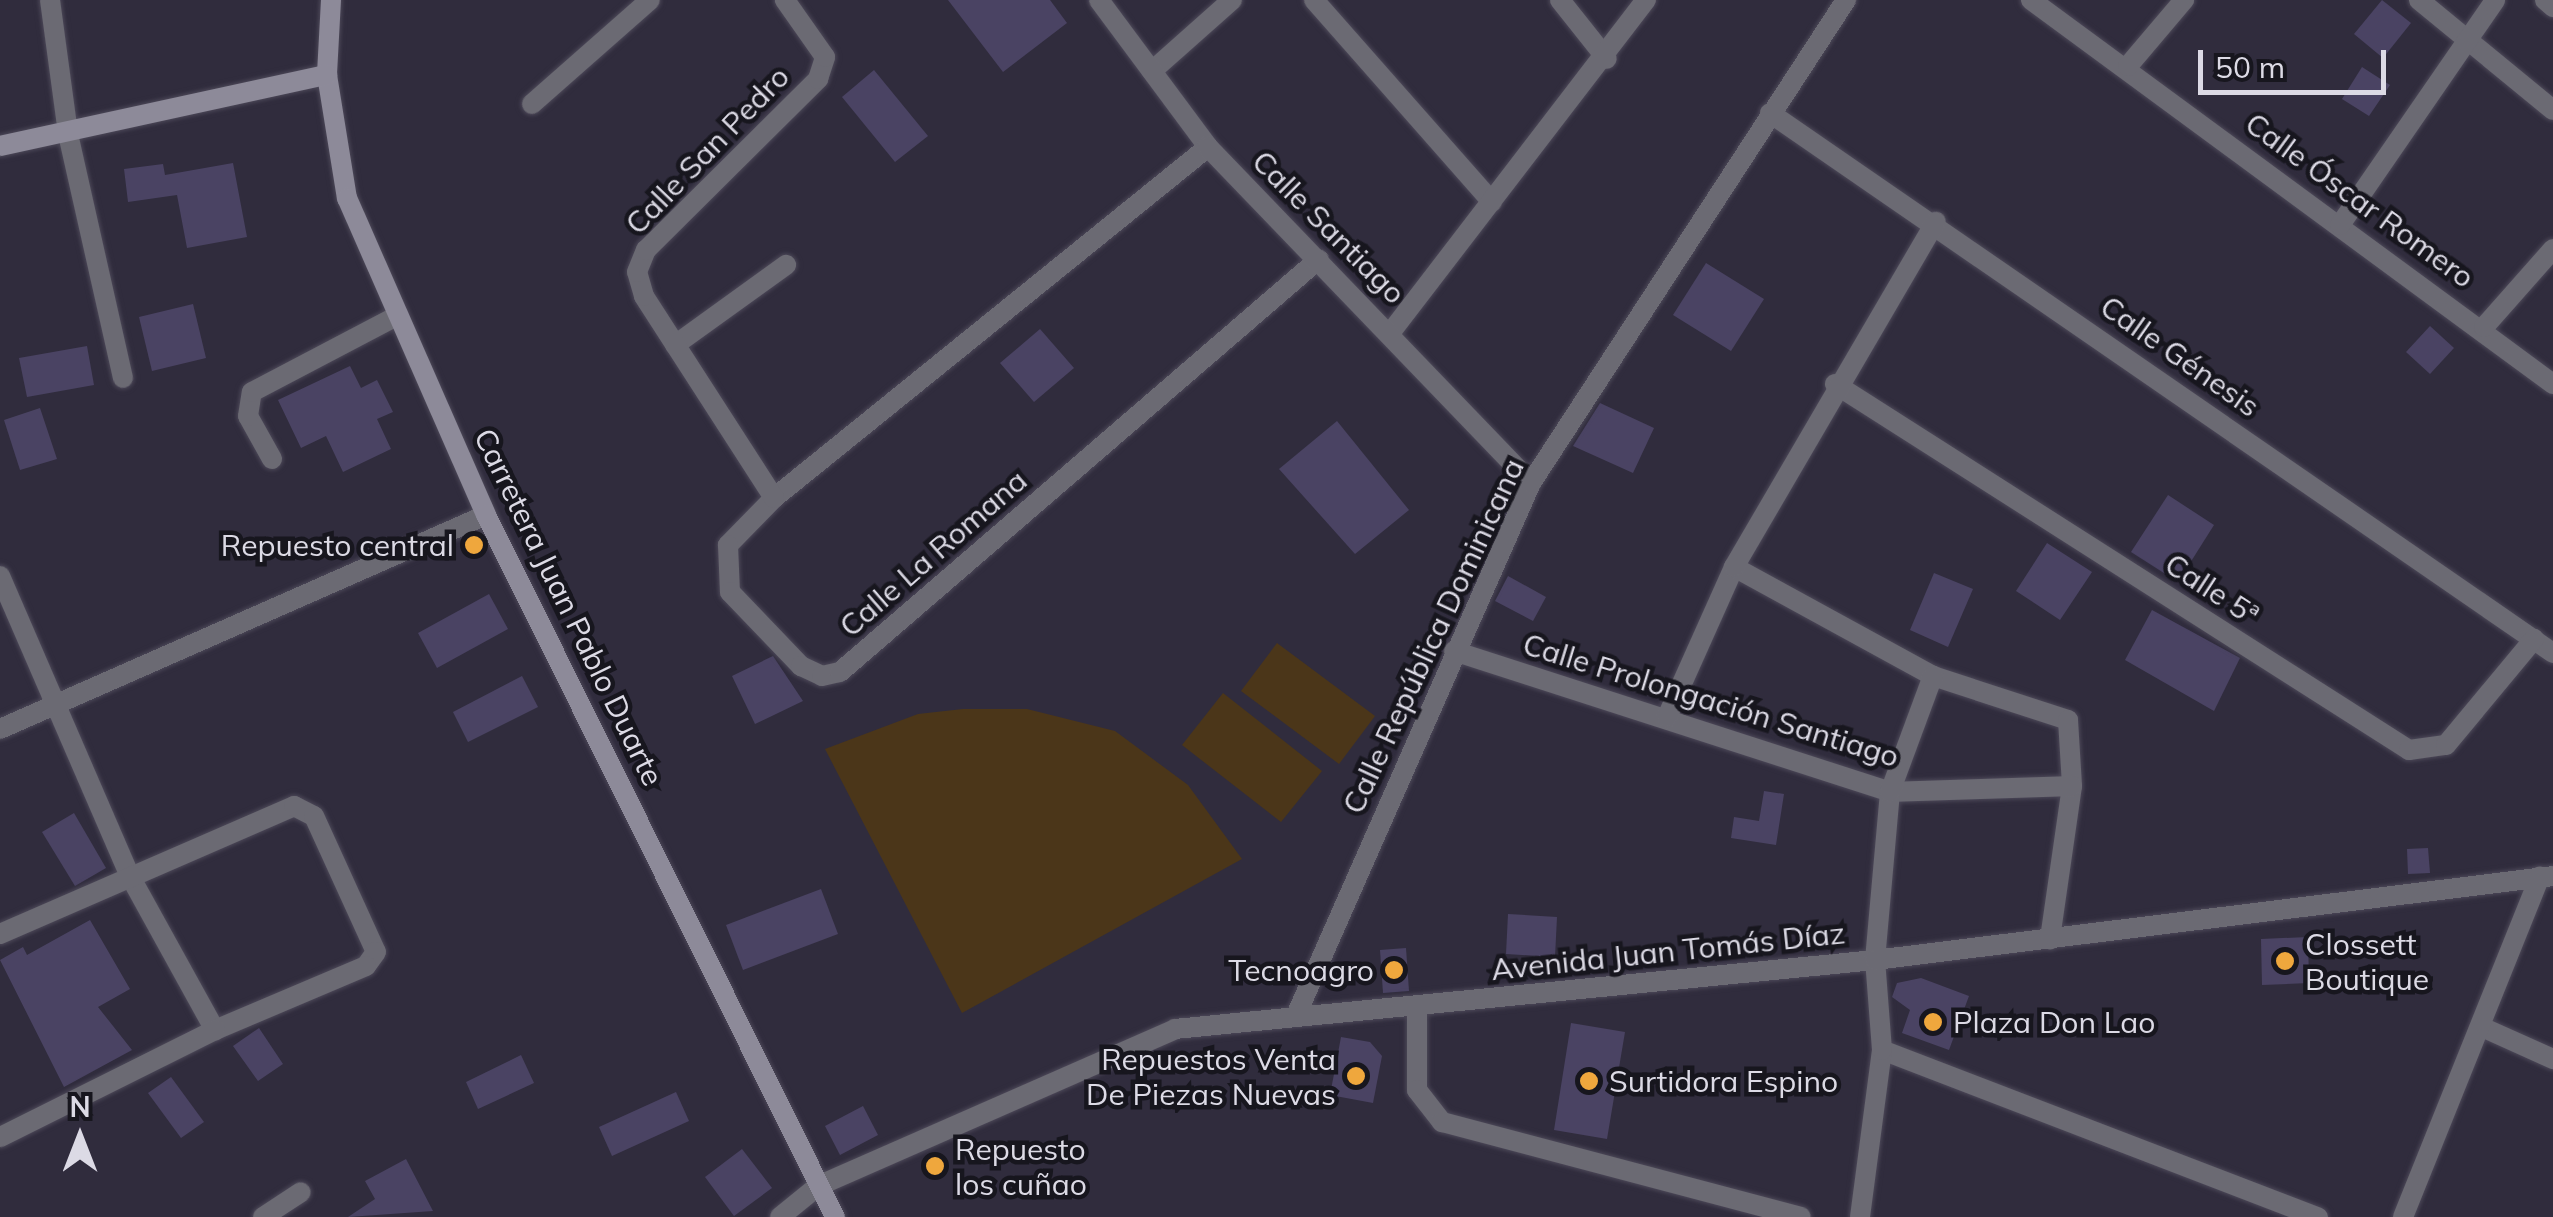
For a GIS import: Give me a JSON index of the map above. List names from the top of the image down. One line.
{"streets":{"main road":["Carretera Juan Pablo Duarte"],"street":["Calle San Pedro","Calle Óscar Romero","Calle Santiago","Calle Génesis","Calle La Romana","Calle 5ª","Calle República Dominicana","Calle Prolongación Santiago","Avenida Juan Tomás Díaz"]},"crossings":[["Calle San Pedro","Calle La Romana"],["Calle Santiago","Calle La Romana"],["Calle Santiago","Calle República Dominicana"],["Calle Génesis","Calle 5ª"],["Calle Génesis","Calle República Dominicana"],["Carretera Juan Pablo Duarte","Avenida Juan Tomás Díaz"],["Calle República Dominicana","Calle Prolongación Santiago"],["Calle República Dominicana","Avenida Juan Tomás Díaz"]],"places":["Repuesto central","Clossett Boutique","Tecnoagro","Plaza Don Lao","Repuestos Venta De Piezas Nuevas","Surtidora Espino","Repuesto los cuñao"],"scale_bar":"50 m","north":"top"}
